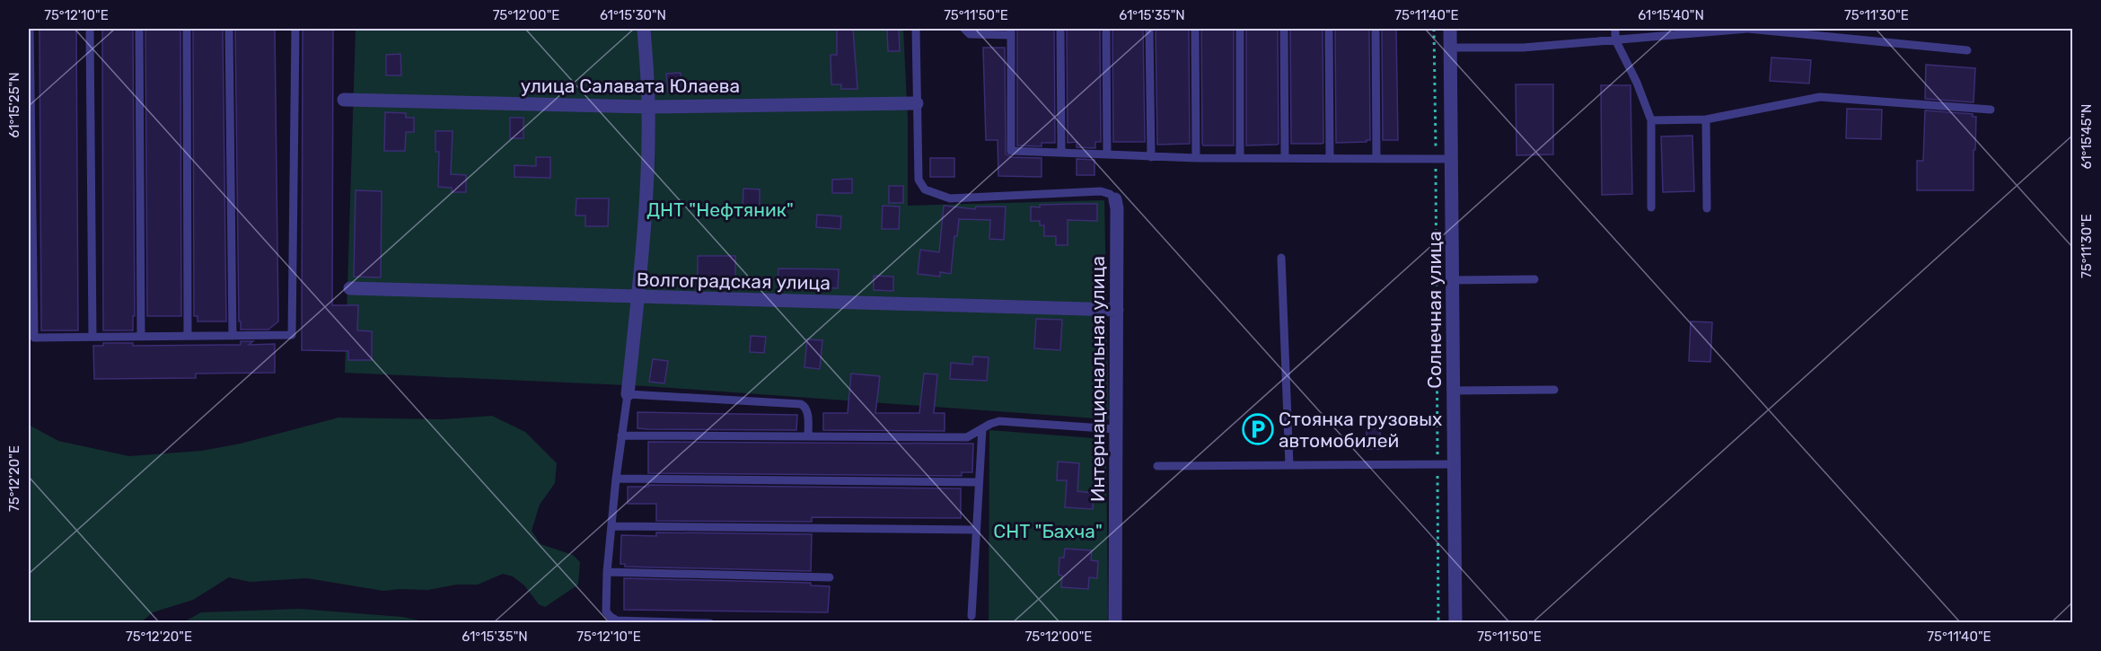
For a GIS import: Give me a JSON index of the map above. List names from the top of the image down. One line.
{"streets":{"street":["улица Салавата Юлаева","Волгоградская улица","Солнечная улица","Интернациональная улица"]},"crossings":[["Волгоградская улица","Интернациональная улица"]],"parks":["ДНТ \"Нефтяник\"","СНТ \"Бахча\""],"places":{"parking":["Стоянка грузовых автомобилей"]},"coordinates":["75°12'10\"E","75°12'00\"E","61°15'30\"N","75°11'50\"E","61°15'35\"N","75°11'40\"E","61°15'40\"N","75°11'30\"E","61°15'25\"N","61°15'45\"N","75°12'20\"E"]}
